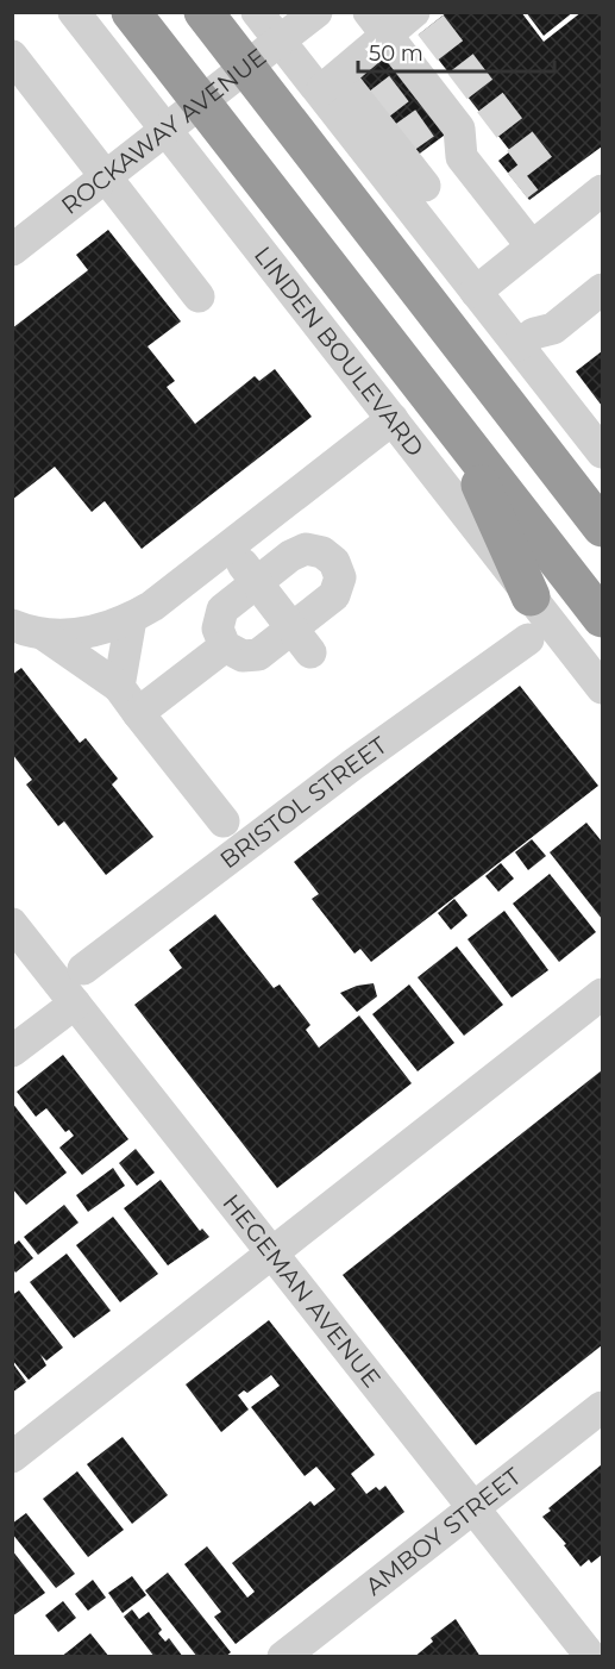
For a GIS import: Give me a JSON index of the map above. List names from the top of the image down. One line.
{"streets":{"highway":["LINDEN BOULEVARD"],"street":["ROCKAWAY AVENUE","BRISTOL STREET","HEGEMAN AVENUE","AMBOY STREET"]},"crossings":[["ROCKAWAY AVENUE","LINDEN BOULEVARD"],["HEGEMAN AVENUE","AMBOY STREET"]],"scale_bar":"50 m"}
